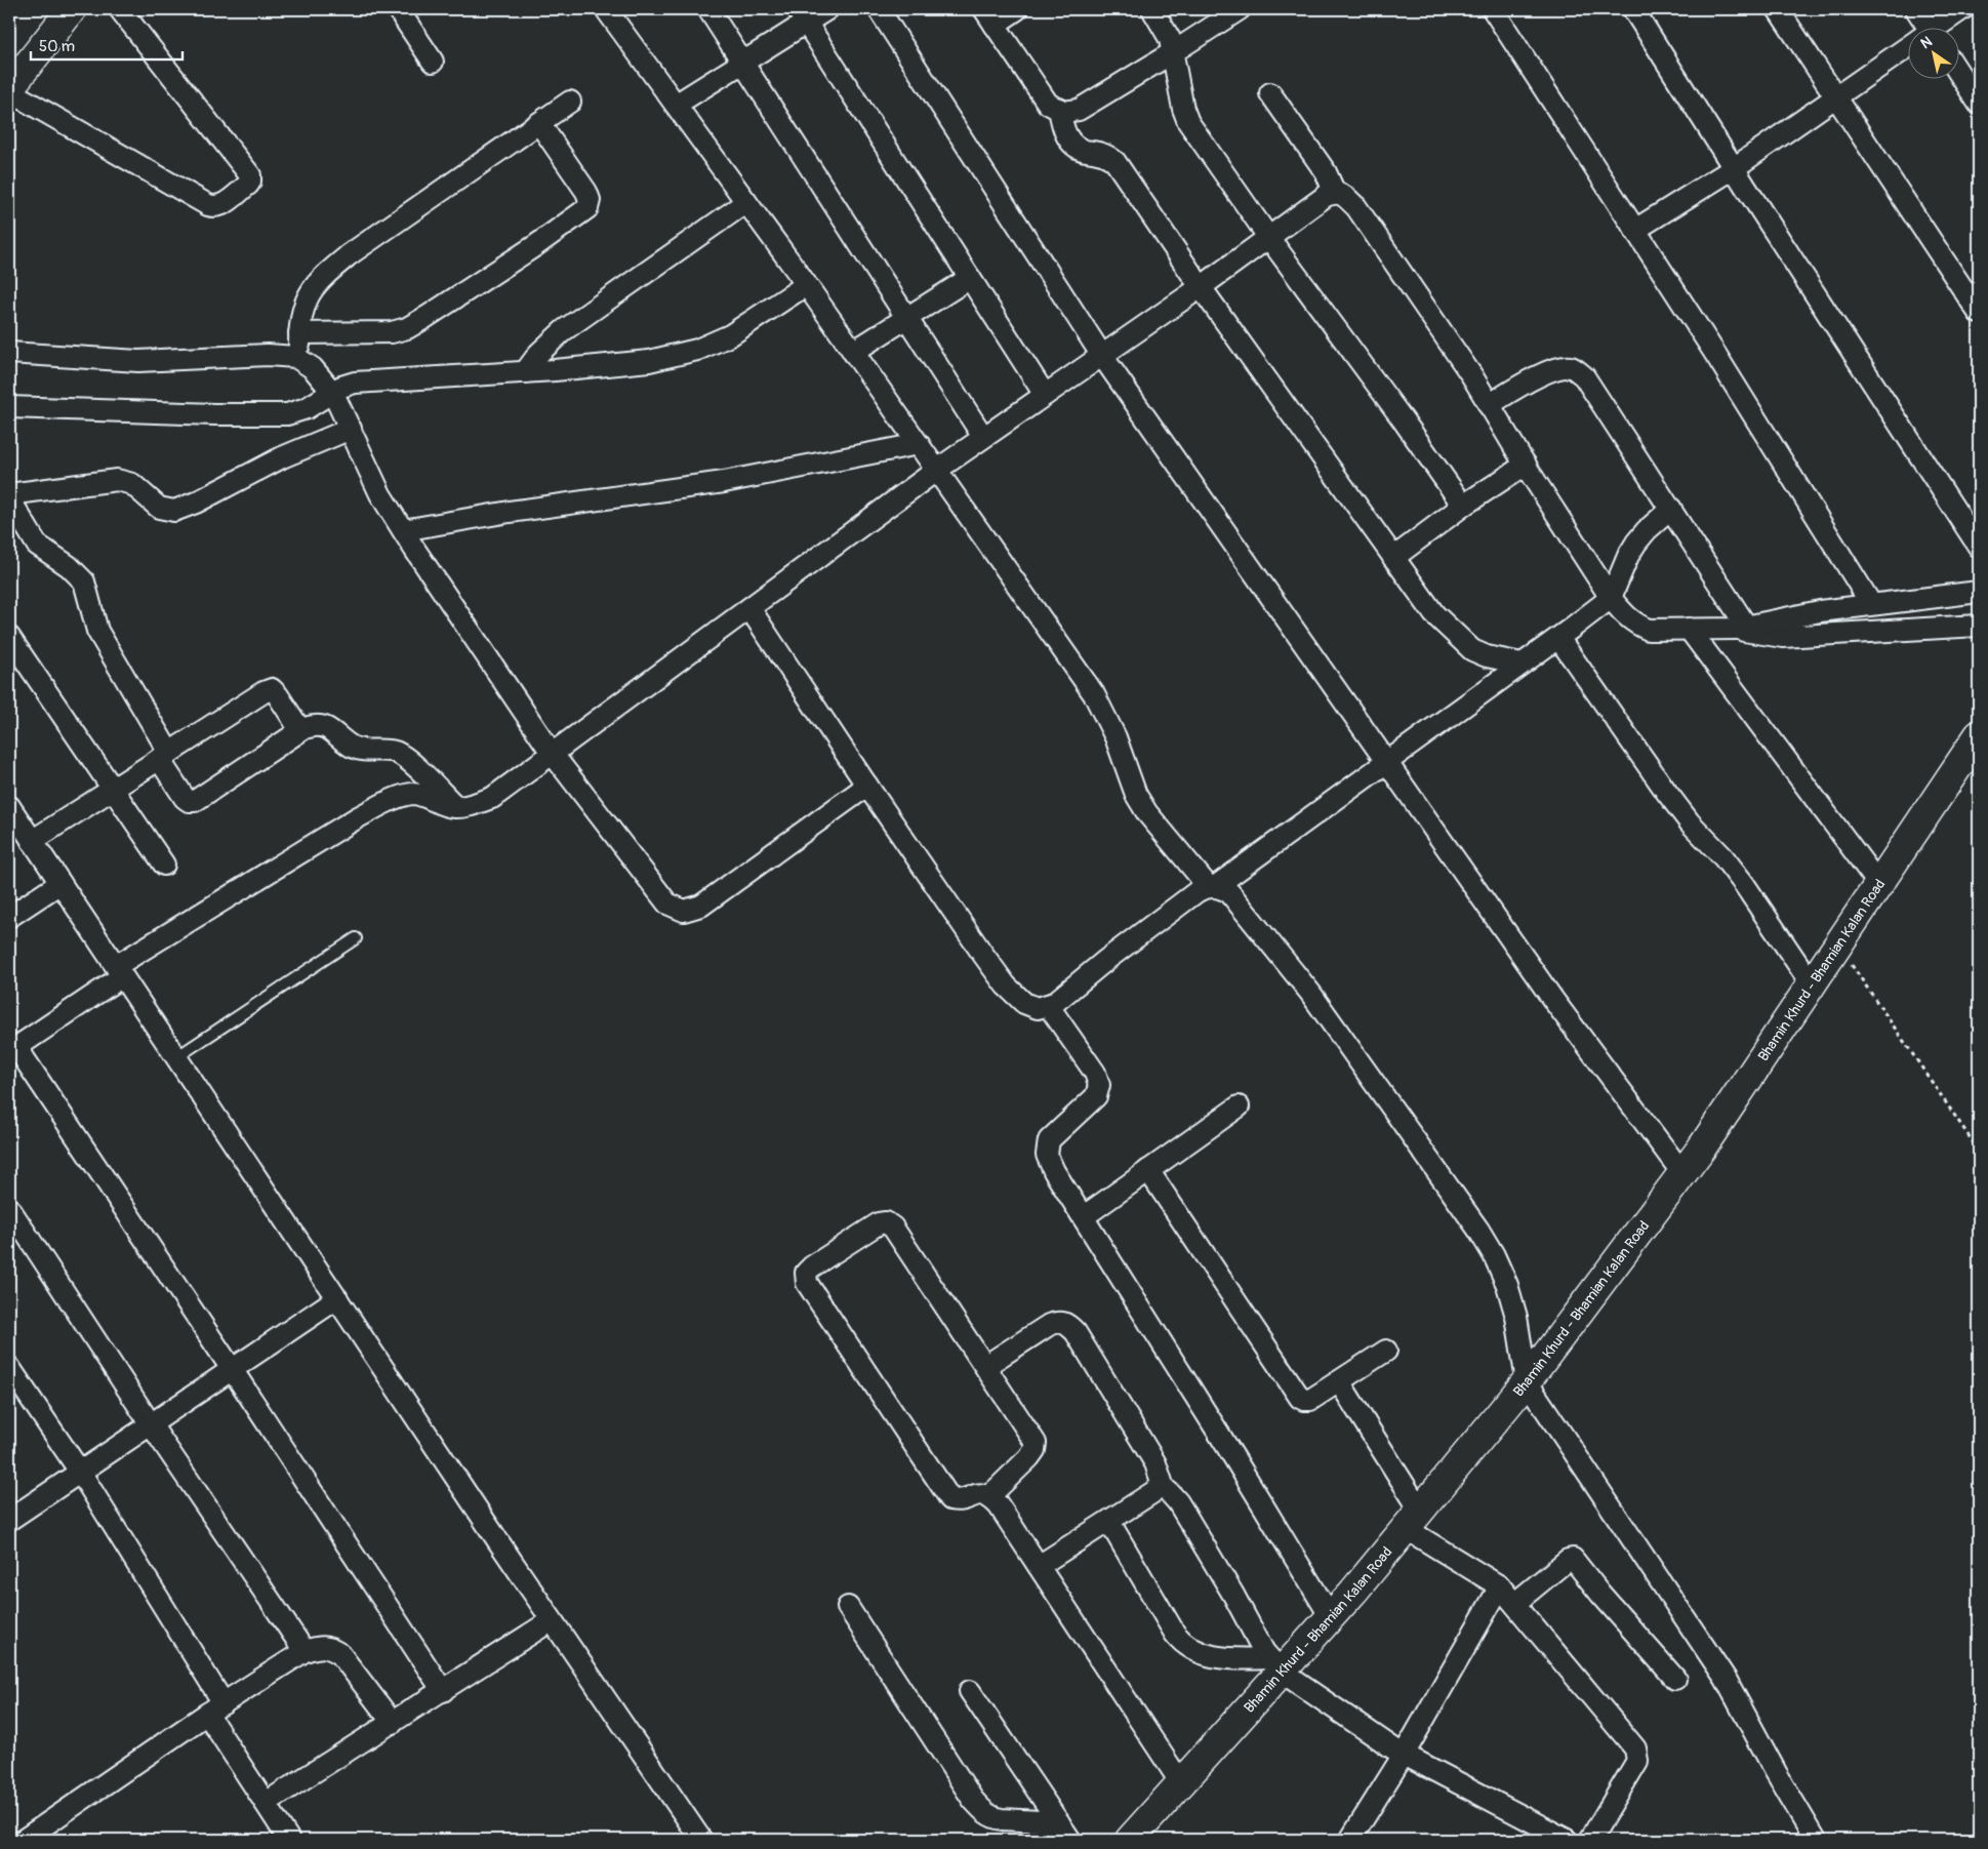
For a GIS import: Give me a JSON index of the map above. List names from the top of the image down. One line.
{"streets":{"street":["Bhamin Khurd - Bhamian Kalan Road"]},"scale_bar":"50 m","north":"top left"}
